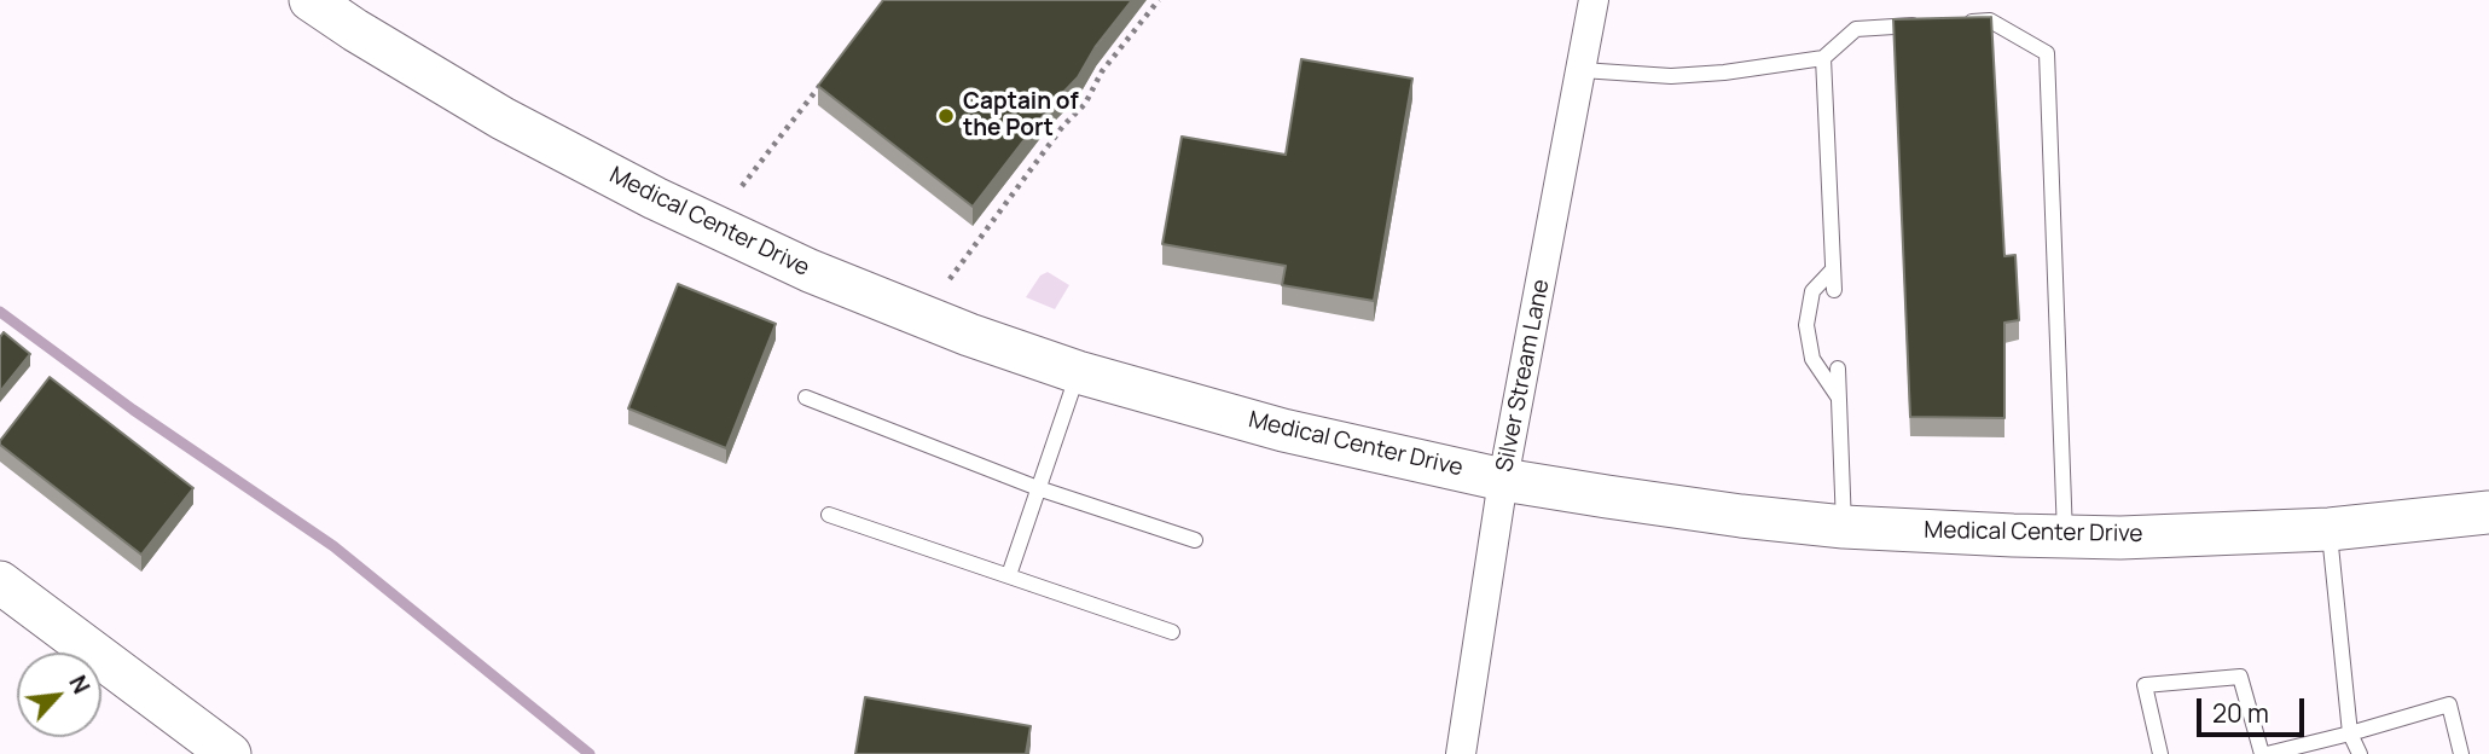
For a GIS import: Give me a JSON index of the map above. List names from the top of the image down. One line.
{"streets":{"street":["Medical Center Drive","Silver Stream Lane"]},"crossings":[["Medical Center Drive","Silver Stream Lane"]],"places":["Captain of the Port"],"scale_bar":"20 m","north":"top right"}
